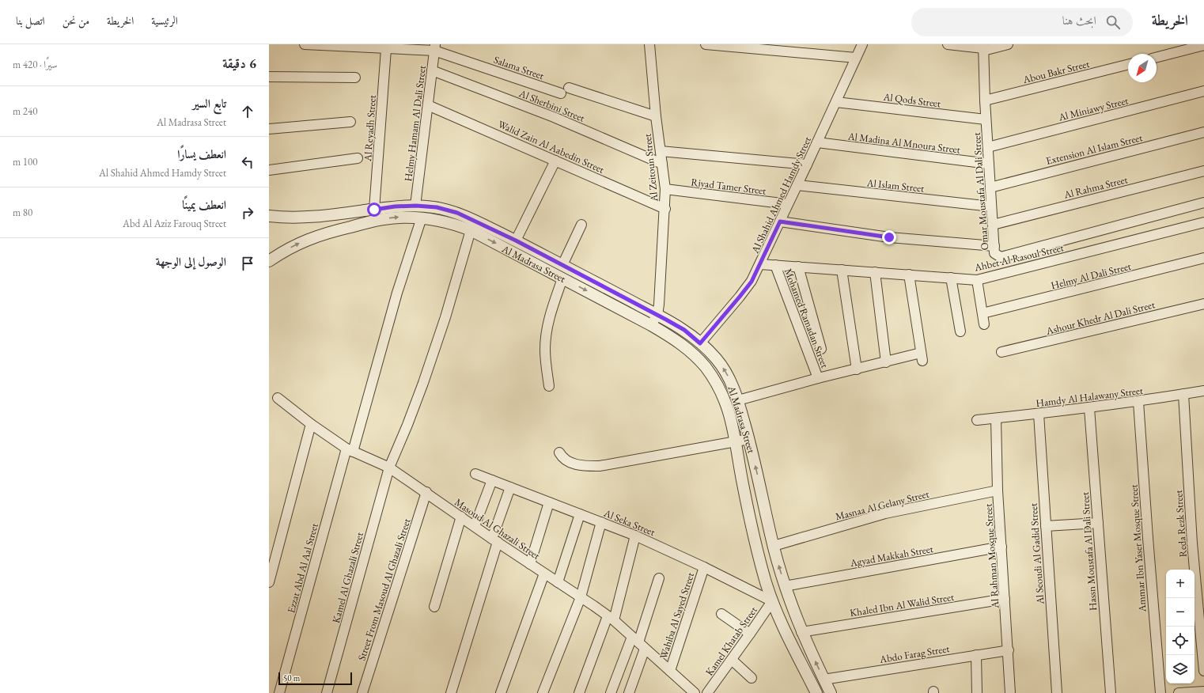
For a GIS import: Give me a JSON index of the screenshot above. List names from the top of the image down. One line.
{"streets":{"street":["Salama Street","Abou Bakr Street","Al Qods Street","Al Sherbini Street","Al Miniawy Street","Helmy Hamam Al Dali Street","Al Reyadh Street","Al Madina Al Mnoura Street","Walid Zain Al Aabedin Street","Extension Al Islam Street","Al Zeitoun Street","Al Islam Street","Riyad Tamer Street","Al Rahma Street","Omar Moustafa Al Dali Street","Al Shahid Ahmed Hamdy Street","Ahbet Al Rasoul Street","Al Madrasa Street","Helmy Al Dali Street","Ashour Khedr Al Dali Street","Mohamed Ramadan Street","Hamdy Al Halawany Street","Masnaa Al Gelany Street","Al Seka Street","Reda Rezk Street","Masoud Al Ghazali Street","Ammar Ibn Yaser Mosque Street","Hassn Moustafa Al Dali Street","Al Seoudi Al Gadid Street","Agyad Makkah Street","Al Rahman Mosque Street","Ezzat Abd Al Aal Street","Kamel Al Ghazali Street","Street From Masoud Al Ghazali Street","Khaled Ibn Al Walid Street","Wahiba Al Sayed Street","Kamel Khatab Street","Abdo Farag Street"]},"crossings":[["Salama Street","Helmy Hamam Al Dali Street"],["Salama Street","Al Reyadh Street"],["Salama Street","Al Zeitoun Street"],["Abou Bakr Street","Omar Moustafa Al Dali Street"],["Al Qods Street","Omar Moustafa Al Dali Street"],["Al Qods Street","Al Shahid Ahmed Hamdy Street"],["Al Sherbini Street","Helmy Hamam Al Dali Street"],["Al Sherbini Street","Al Zeitoun Street"],["Al Miniawy Street","Omar Moustafa Al Dali Street"],["Helmy Hamam Al Dali Street","Walid Zain Al Aabedin Street"],["Helmy Hamam Al Dali Street","Al Madrasa Street"],["Al Reyadh Street","Al Madrasa Street"],["Al Madina Al Mnoura Street","Omar Moustafa Al Dali Street"],["Al Madina Al Mnoura Street","Al Shahid Ahmed Hamdy Street"],["Walid Zain Al Aabedin Street","Al Zeitoun Street"],["Extension Al Islam Street","Omar Moustafa Al Dali Street"],["Al Zeitoun Street","Riyad Tamer Street"],["Al Zeitoun Street","Al Madrasa Street"],["Al Islam Street","Omar Moustafa Al Dali Street"],["Al Islam Street","Al Shahid Ahmed Hamdy Street"],["Riyad Tamer Street","Al Shahid Ahmed Hamdy Street"],["Al Rahma Street","Omar Moustafa Al Dali Street"],["Al Shahid Ahmed Hamdy Street","Ahbet Al Rasoul Street"],["Al Shahid Ahmed Hamdy Street","Al Madrasa Street"],["Ahbet Al Rasoul Street","Mohamed Ramadan Street"],["Al Madrasa Street","Masnaa Al Gelany Street"],["Al Madrasa Street","Al Seka Street"],["Al Madrasa Street","Agyad Makkah Street"],["Al Madrasa Street","Ezzat Abd Al Aal Street"],["Al Madrasa Street","Kamel Al Ghazali Street"],["Al Madrasa Street","Khaled Ibn Al Walid Street"],["Al Madrasa Street","Kamel Khatab Street"],["Al Madrasa Street","Abdo Farag Street"],["Hamdy Al Halawany Street","Reda Rezk Street"],["Hamdy Al Halawany Street","Ammar Ibn Yaser Mosque Street"],["Hamdy Al Halawany Street","Hassn Moustafa Al Dali Street"],["Hamdy Al Halawany Street","Al Seoudi Al Gadid Street"],["Hamdy Al Halawany Street","Al Rahman Mosque Street"],["Masnaa Al Gelany Street","Al Rahman Mosque Street"],["Al Seka Street","Wahiba Al Sayed Street"],["Al Seka Street","Kamel Khatab Street"],["Masoud Al Ghazali Street","Ezzat Abd Al Aal Street"],["Masoud Al Ghazali Street","Kamel Al Ghazali Street"],["Masoud Al Ghazali Street","Street From Masoud Al Ghazali Street"],["Masoud Al Ghazali Street","Wahiba Al Sayed Street"],["Agyad Makkah Street","Al Rahman Mosque Street"],["Al Rahman Mosque Street","Khaled Ibn Al Walid Street"],["Al Rahman Mosque Street","Abdo Farag Street"]],"scale_bar":"50 m","north":"bottom left","page":{"header":"الخريطة","search":"ابحث هنا","nav":["الرئيسية","الخريطة","من نحن","اتصل بنا"],"heading":["6 دقيقة","سيرًا · 420 m"],"list":[["تابع السير","Al Madrasa Street","240 m"],["انعطف يسارًا","Al Shahid Ahmed Hamdy Street","100 m"],["انعطف يمينًا","Abd Al Aziz Farouq Street","80 m"],"الوصول إلى الوجهة"],"map_buttons":["+","−"],"scale":"50 m"}}
